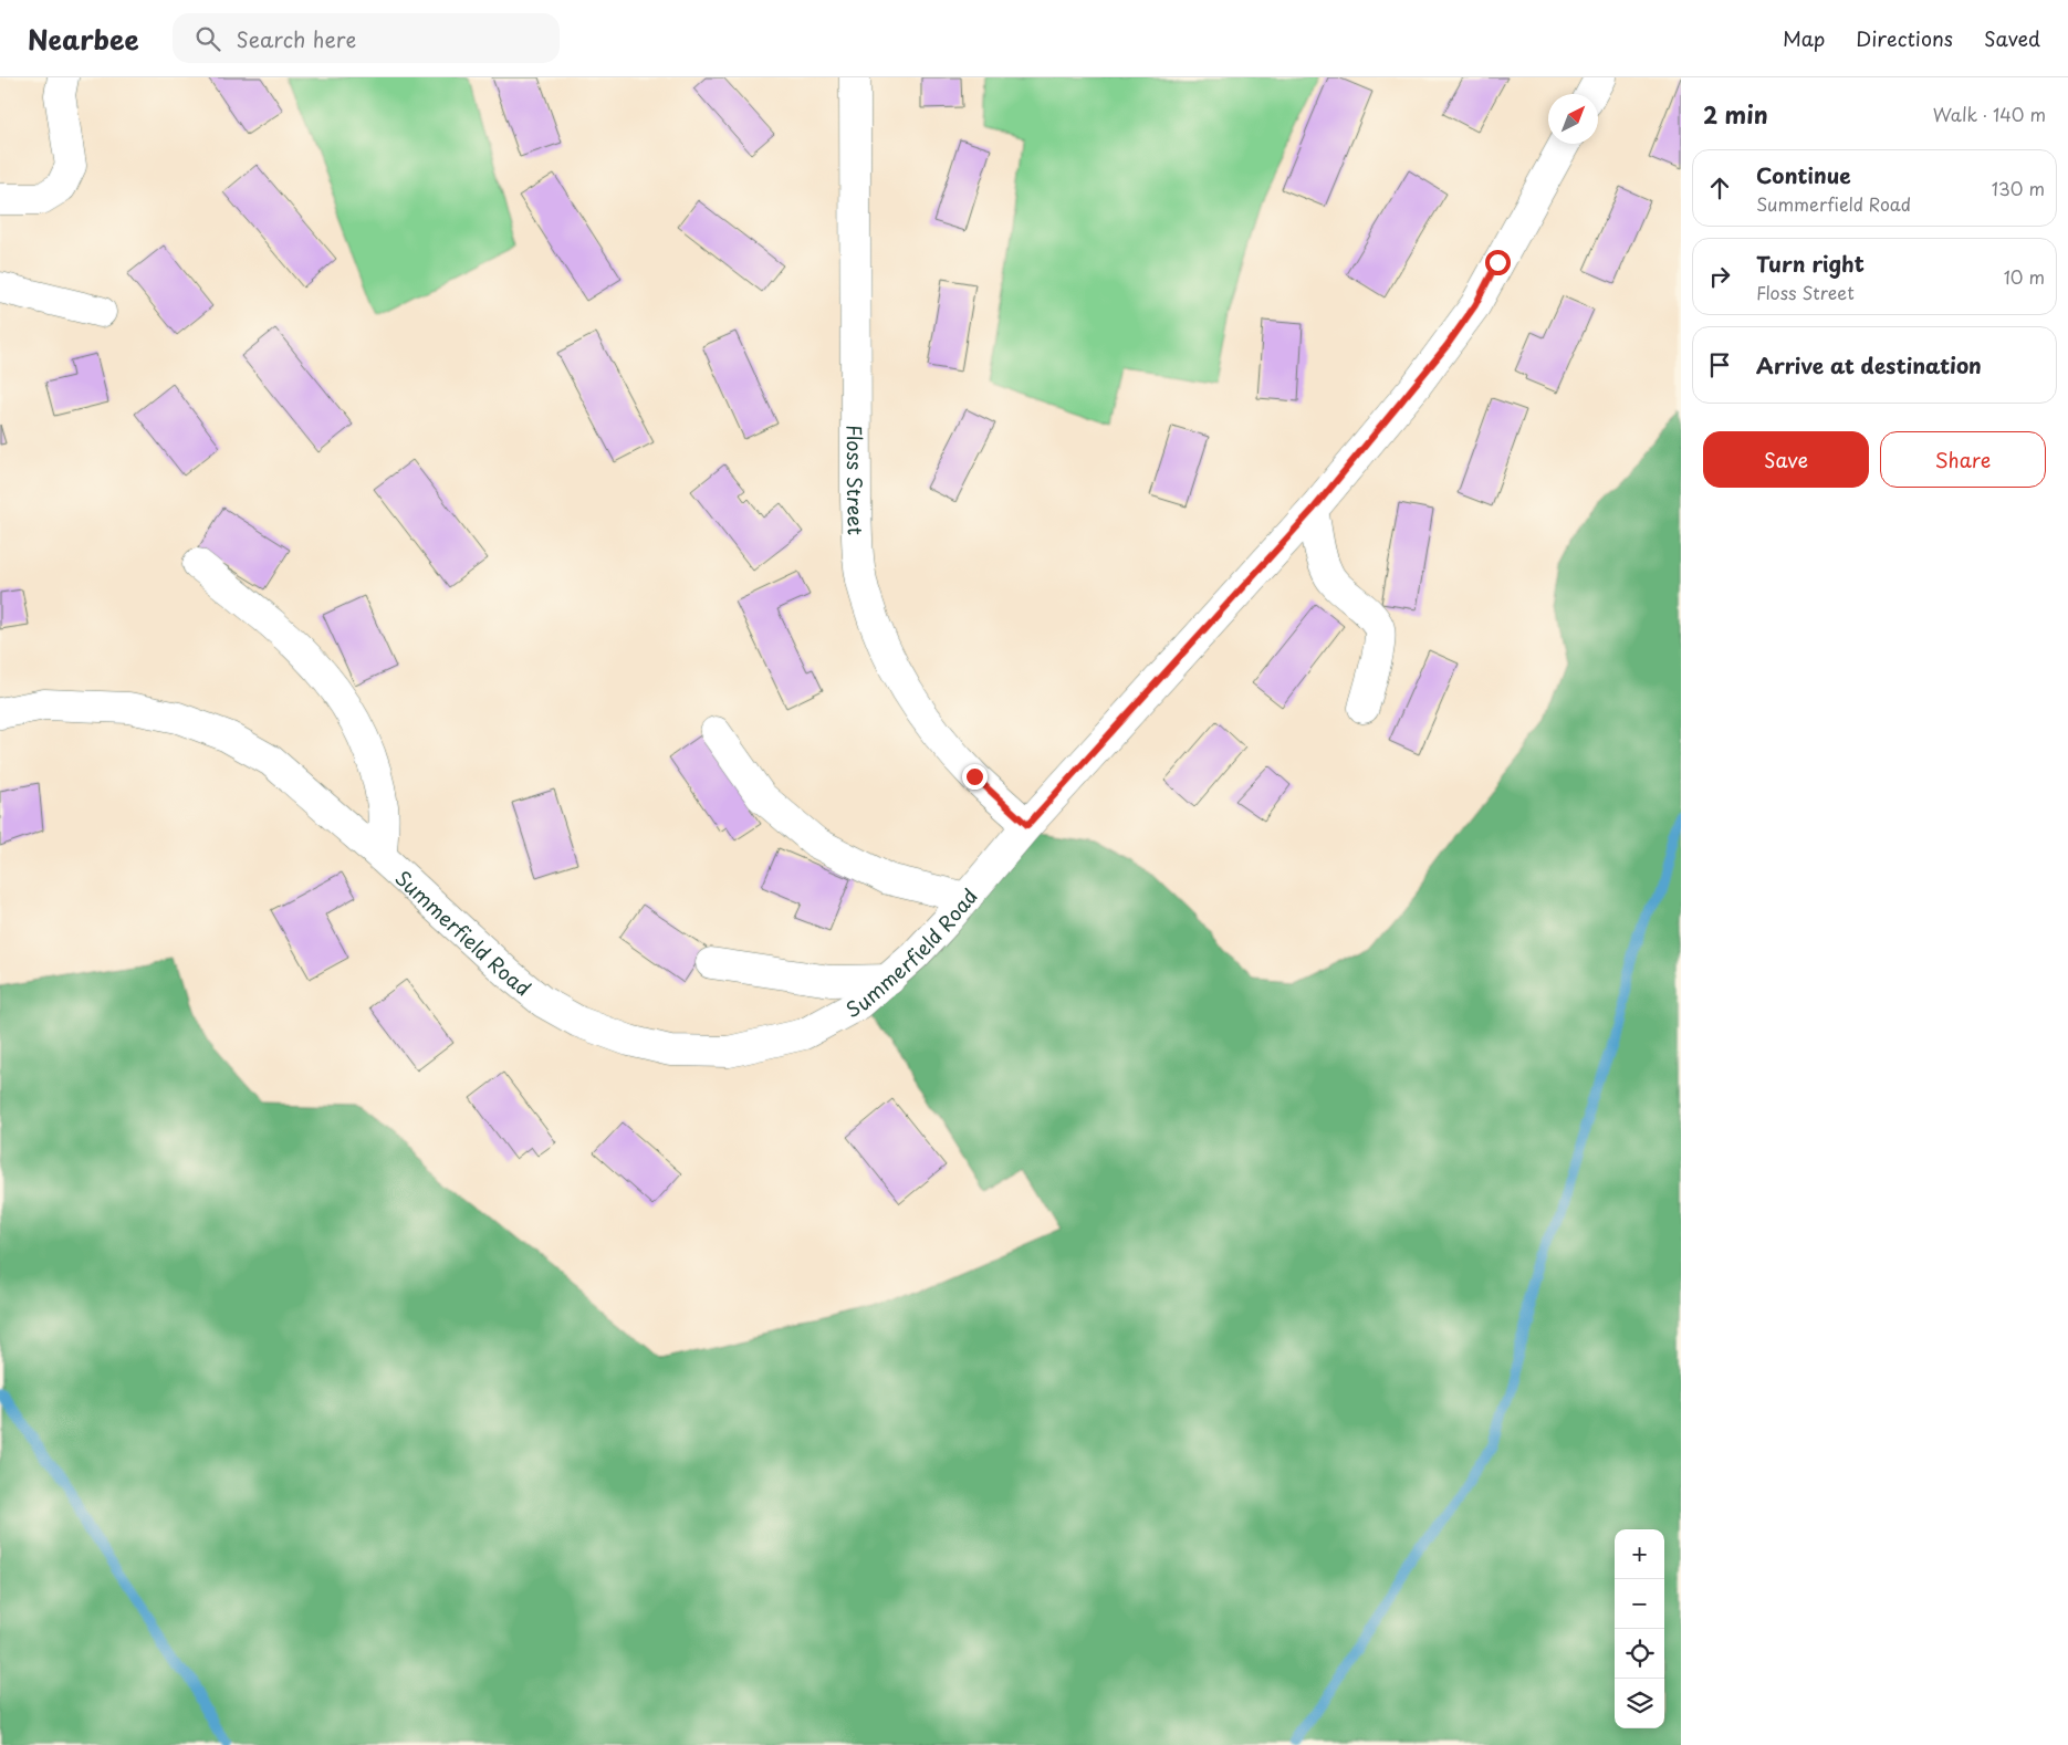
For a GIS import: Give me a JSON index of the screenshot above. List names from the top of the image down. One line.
{"streets":{"street":["Floss Street","Summerfield Road"]},"crossings":[["Floss Street","Summerfield Road"]],"north":"top right","page":{"header":"Nearbee","search":"Search here","nav":["Map","Directions","Saved"],"heading":["2 min","Walk · 140 m"],"list":[["Continue","Summerfield Road","130 m"],["Turn right","Floss Street","10 m"],"Arrive at destination"],"buttons":["Save","Share"],"map_buttons":["+","−"]}}
